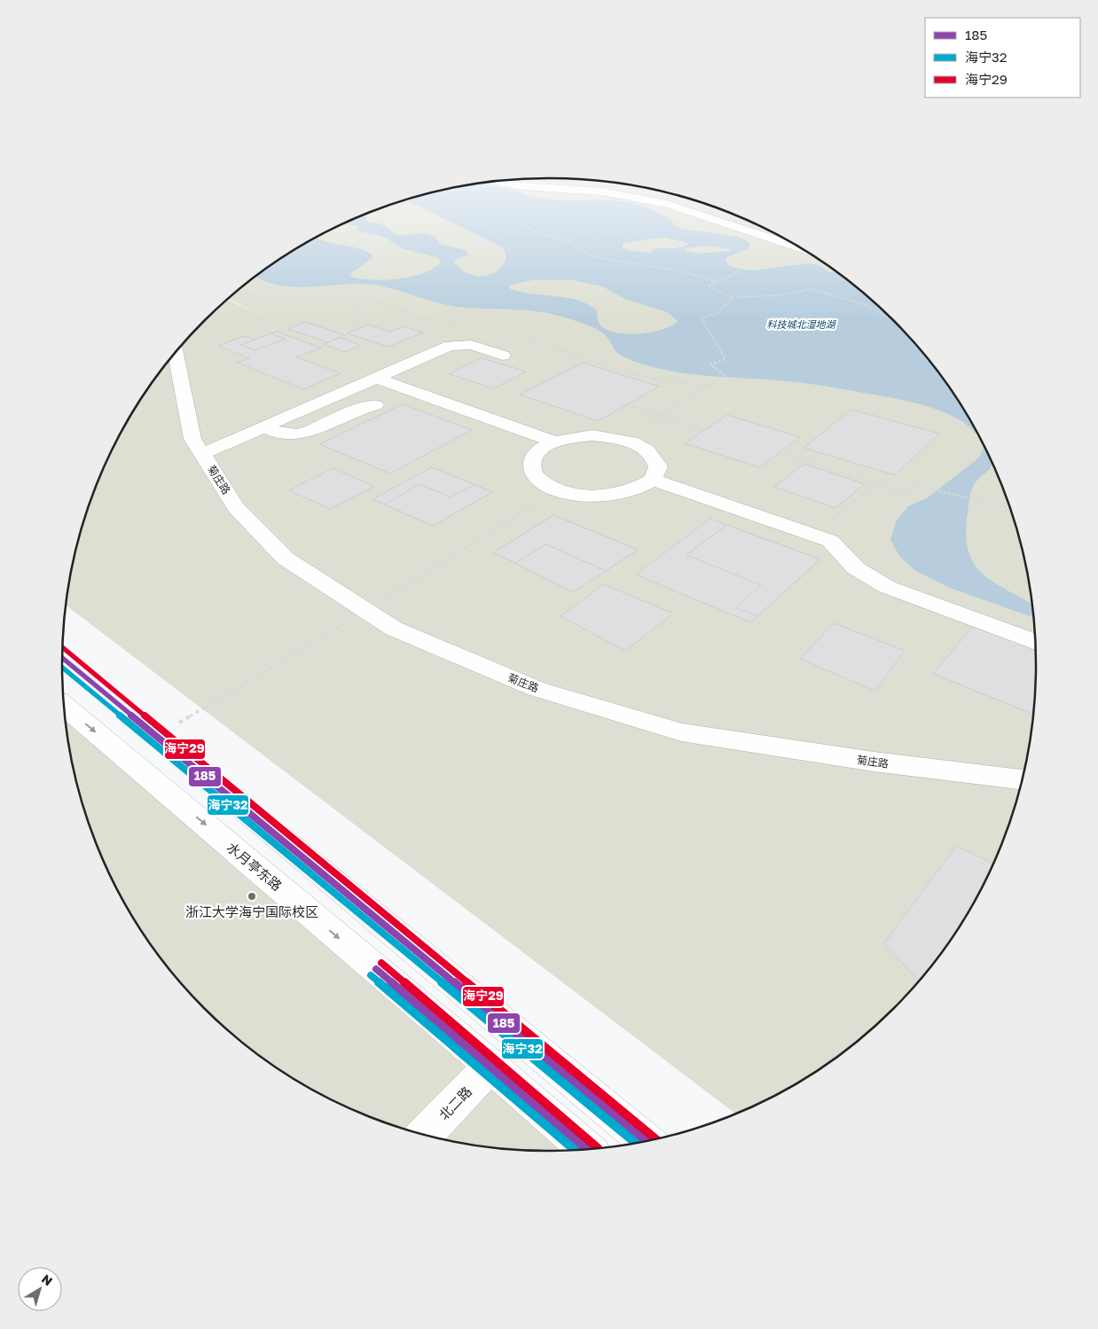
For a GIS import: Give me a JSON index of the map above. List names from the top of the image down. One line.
{"streets":{"street":["菊庄路","水月亭东路","北二路"]},"crossings":[["水月亭东路","北二路"]],"water":["科技城北湿地湖"],"places":["浙江大学海宁国际校区"],"lines":["transit line 海宁29","transit line 185","transit line 海宁32"],"legend":["185","海宁32","海宁29"],"north":"top right"}
